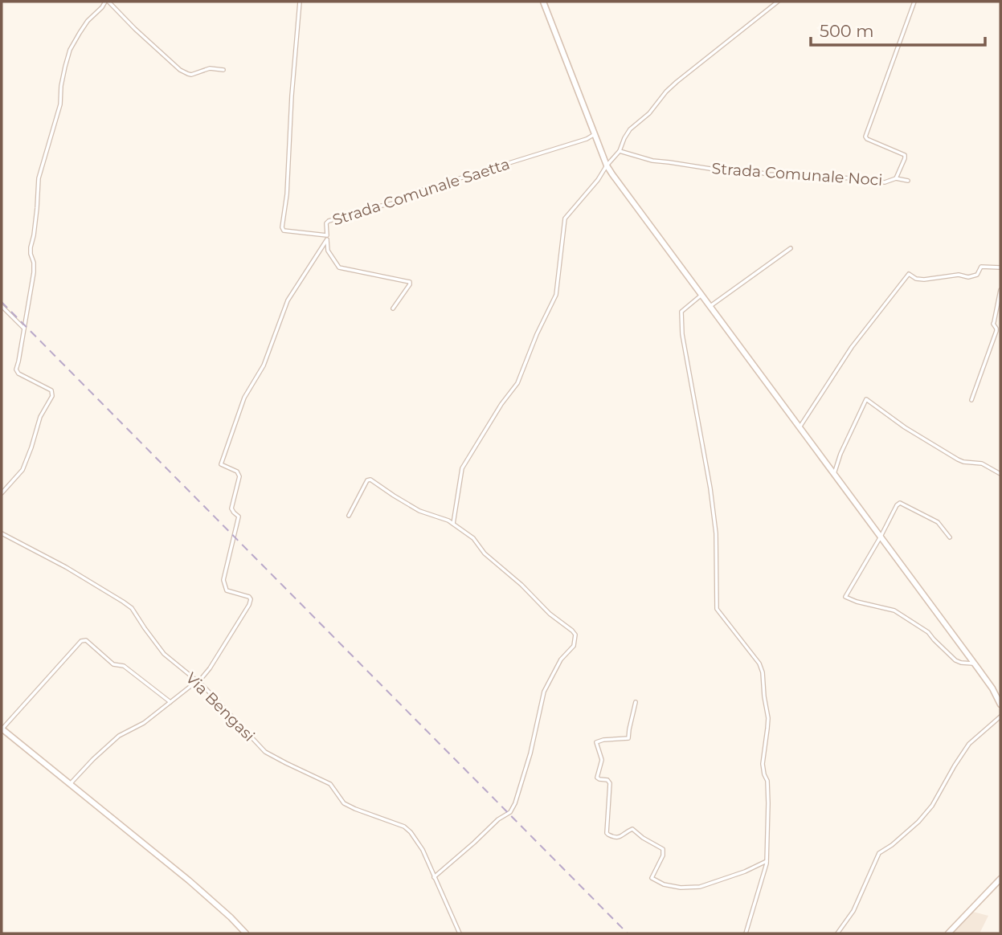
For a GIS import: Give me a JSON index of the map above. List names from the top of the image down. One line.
{"streets":{"street":["Strada Comunale Noci","Strada Comunale Saetta","Via Bengasi"]},"scale_bar":"500 m"}
